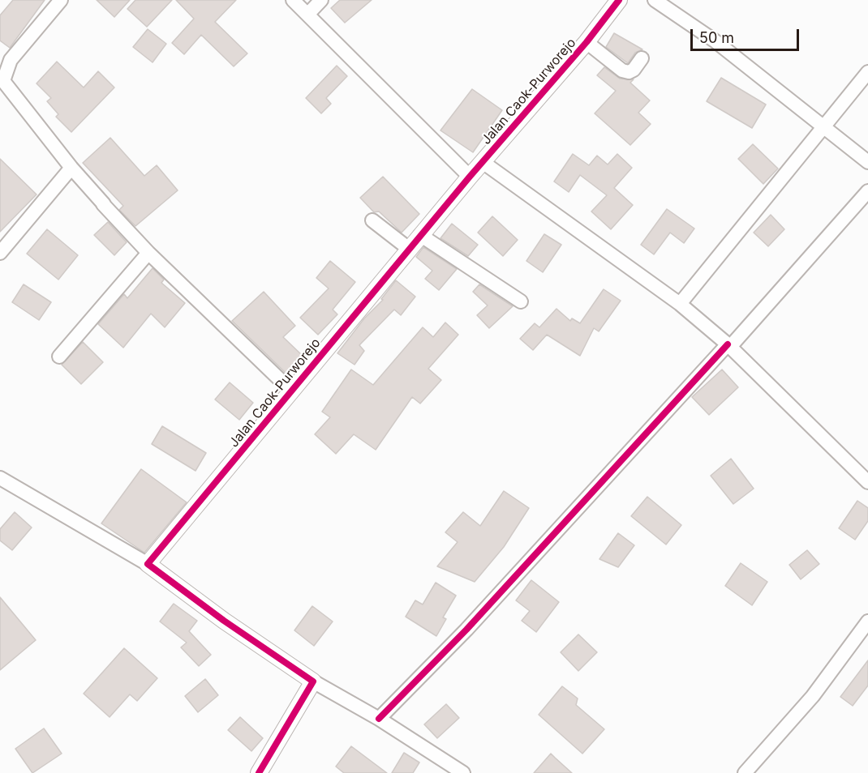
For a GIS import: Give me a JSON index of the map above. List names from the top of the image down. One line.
{"streets":{"street":["Jalan Caok-Purworejo"]},"scale_bar":"50 m"}
